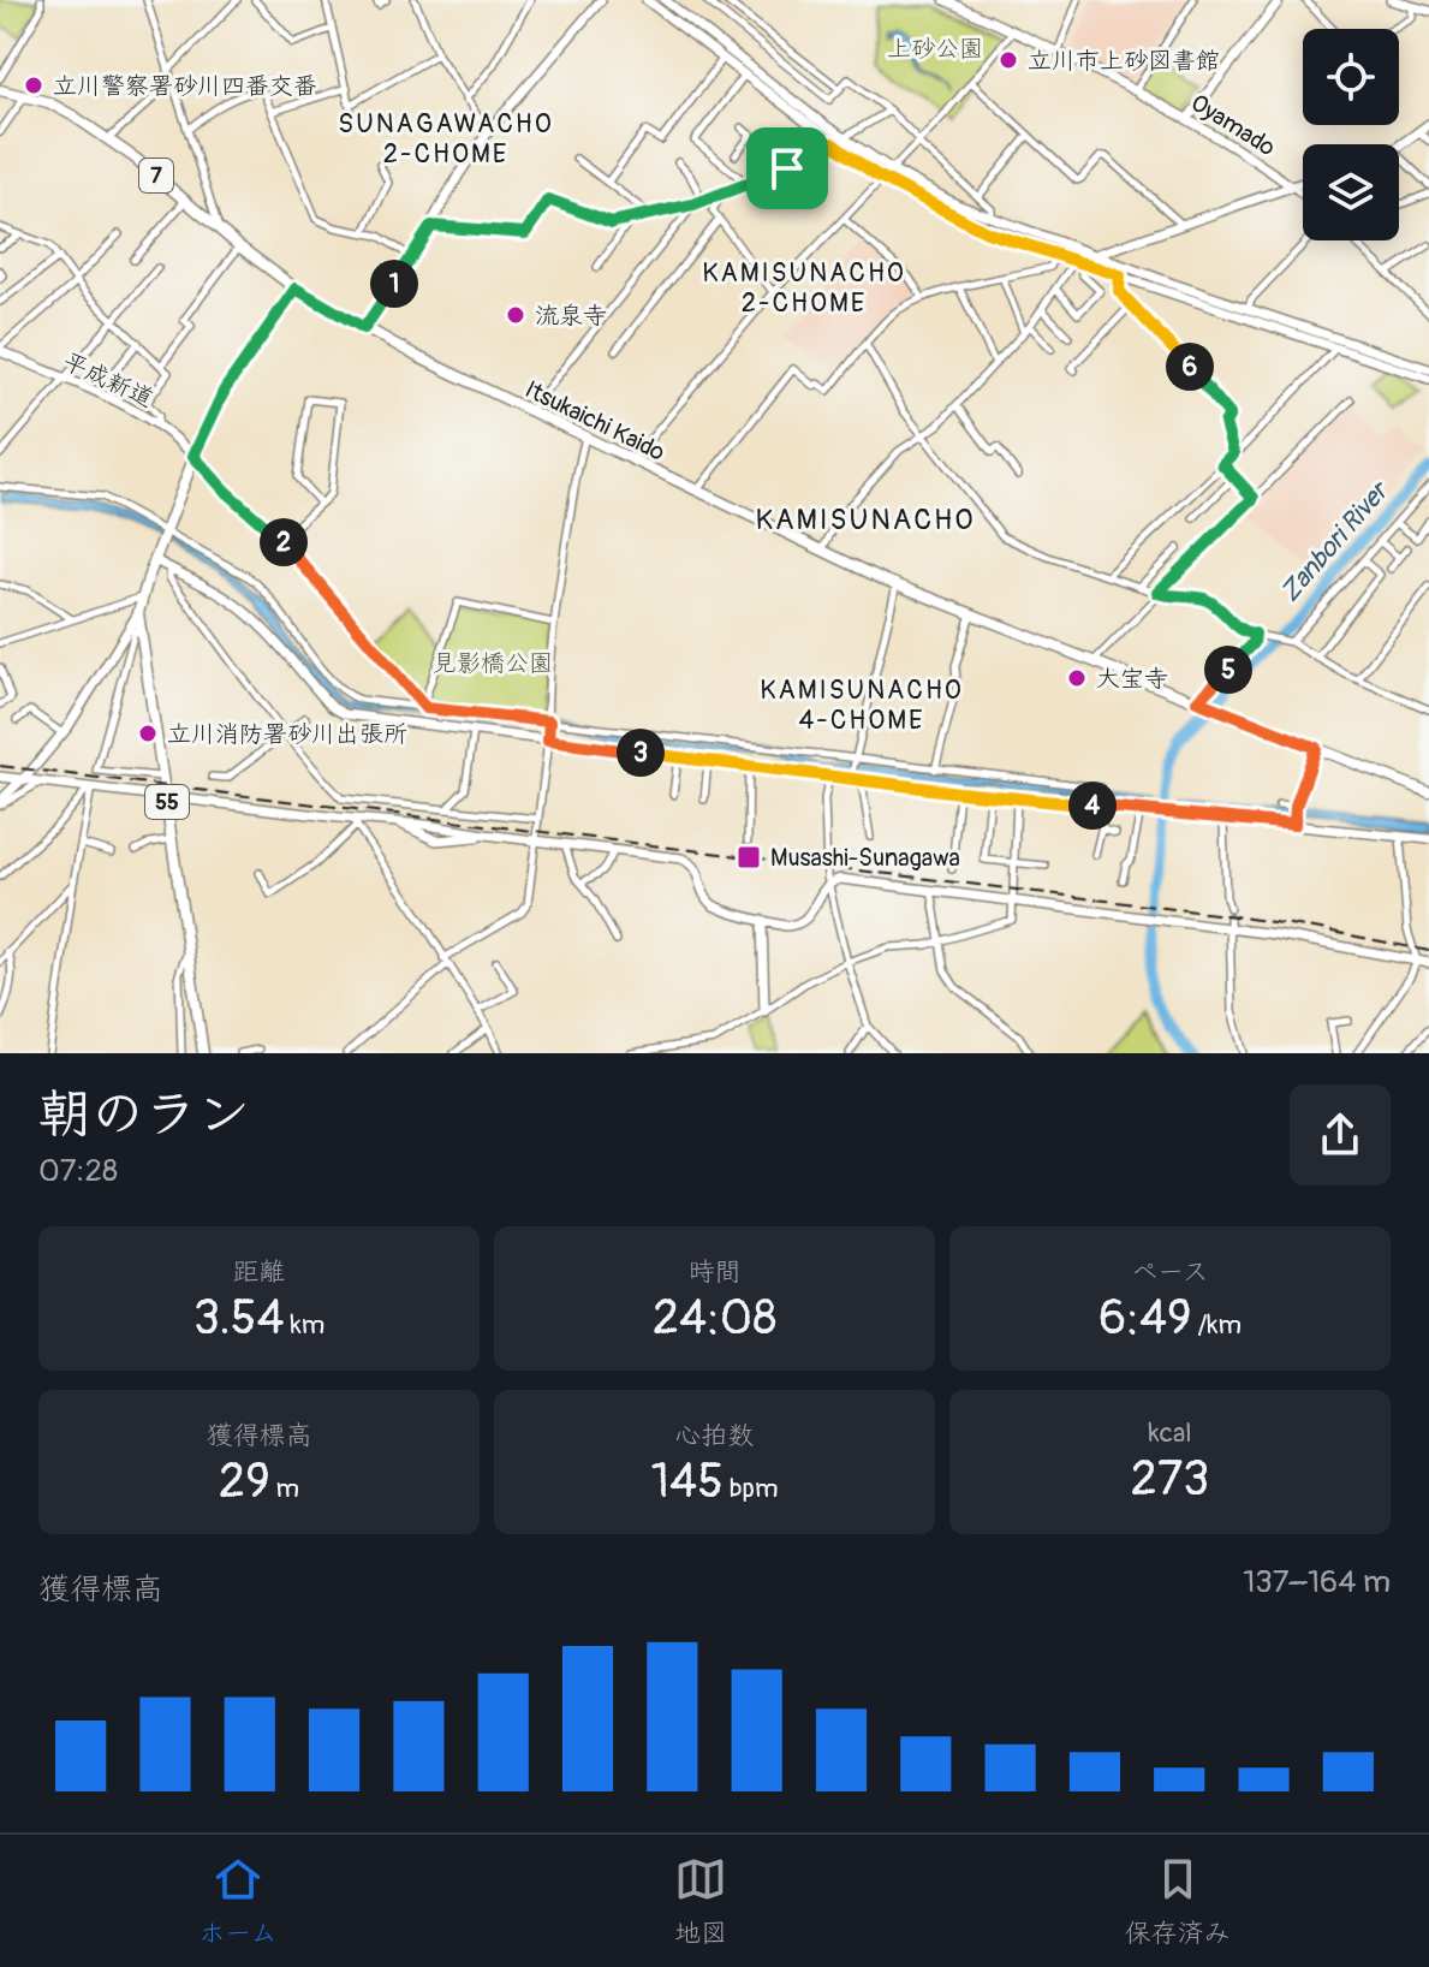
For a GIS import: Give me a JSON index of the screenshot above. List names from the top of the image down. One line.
{"streets":{"main road":["7","Itsukaichi Kaido","55"],"street":["Oyamado","平成新道"]},"crossings":[["7","Itsukaichi Kaido"],["平成新道","55"],["Itsukaichi Kaido","55"]],"districts":["SUNAGAWACHO 2-CHOME","KAMISUNACHO 2-CHOME","KAMISUNACHO","KAMISUNACHO 4-CHOME"],"water":["Zanbori River"],"parks":["上砂公園","見影橋公園"],"places":{"other":["立川市上砂図書館","立川警察署砂川四番交番","流泉寺","大宝寺","立川消防署砂川出張所"],"transit":["Musashi-Sunagawa"]},"page":{"pins":["1","6","2","5","3","4"],"heading":["朝のラン","07:28"],"stats":[["距離","3.54 km"],["時間","24:08"],["ペース","6:49 /km"],["獲得標高","29 m"],["心拍数","145 bpm"],["kcal","273"]],"chart":["獲得標高","137–164 m"],"tabs":["ホーム","地図","保存済み"]}}
